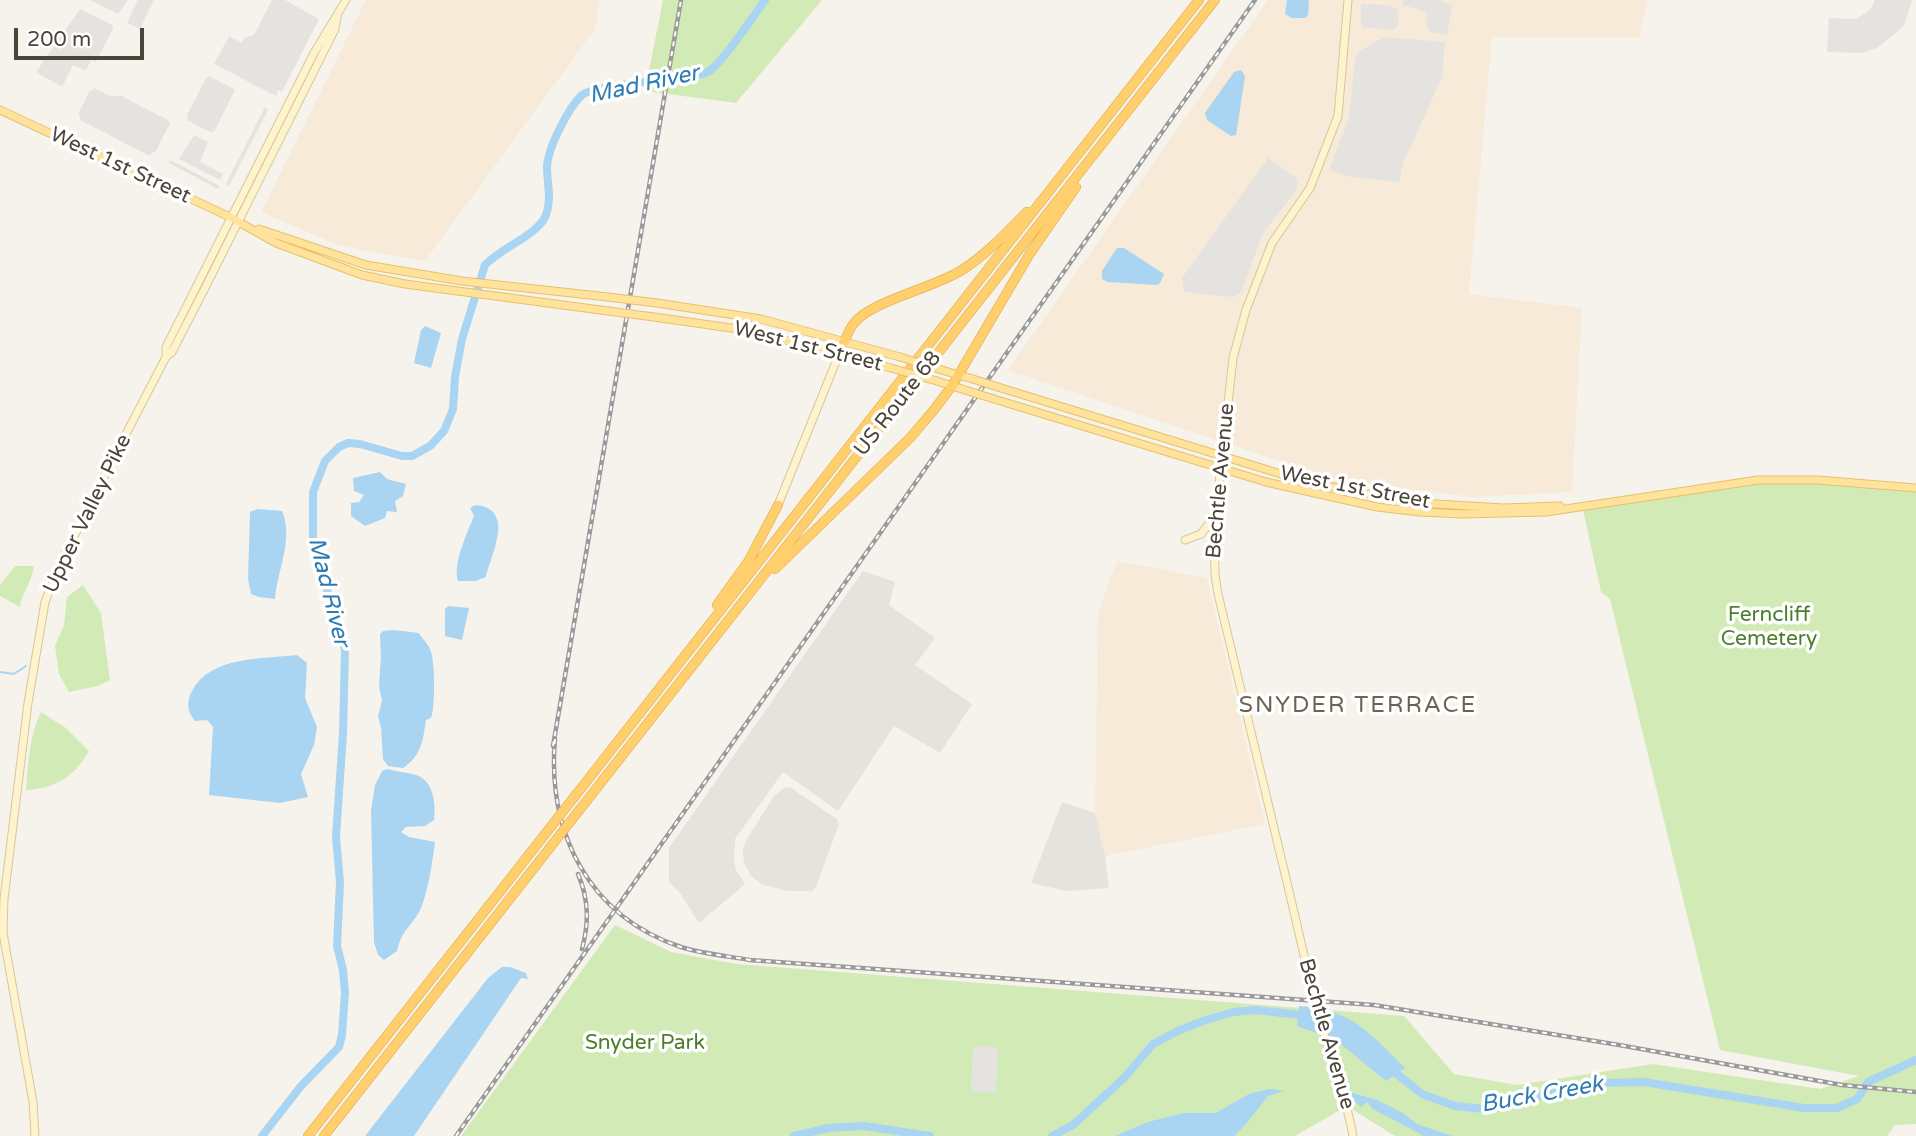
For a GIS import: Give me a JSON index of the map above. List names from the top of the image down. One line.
{"streets":{"highway":["US Route 68"],"main road":["West 1st Street"],"street":["Bechtle Avenue","Upper Valley Pike"]},"crossings":[["West 1st Street","Bechtle Avenue"],["West 1st Street","Upper Valley Pike"]],"districts":["SNYDER TERRACE"],"water":["Mad River","Buck Creek"],"parks":["Ferncliff Cemetery","Snyder Park"],"scale_bar":"200 m"}
